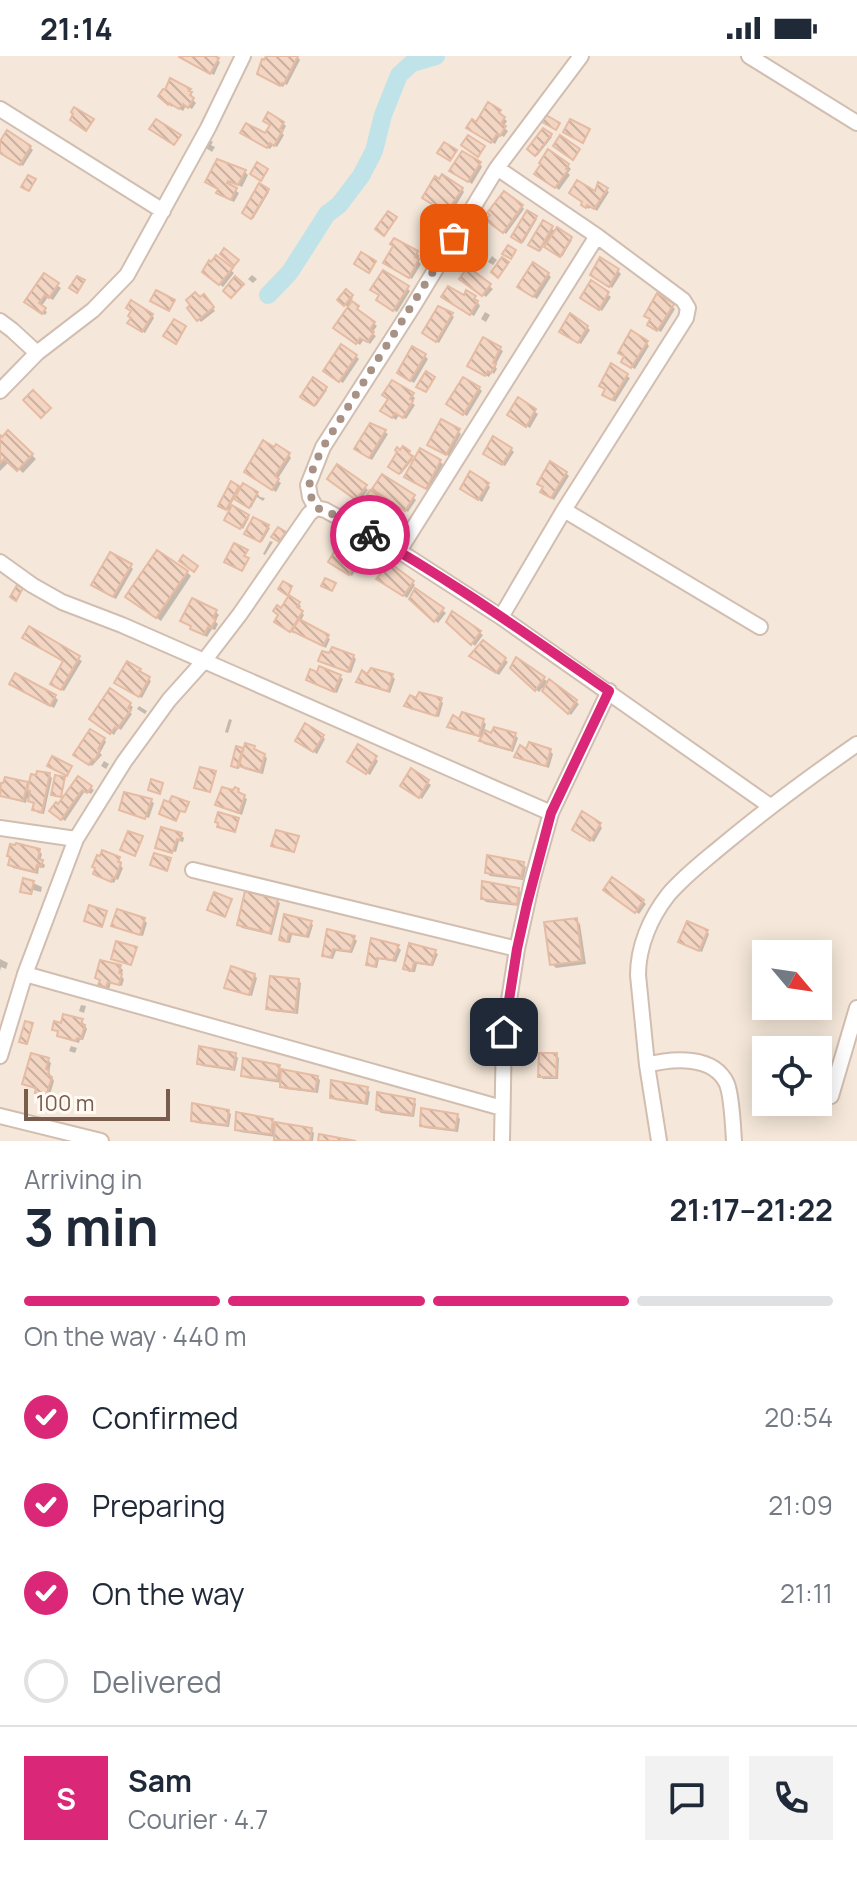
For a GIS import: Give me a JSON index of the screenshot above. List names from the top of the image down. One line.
{"scale_bar":"100 m","north":"bottom right","page":{"status":"21:14","scale":"100 m","heading":["3 min","Arriving in","21:17–21:22"],"panel":["Sam","Courier · 4.7"],"bar":"On the way · 440 m","list":[["Confirmed","20:54"],["Preparing","21:09"],["On the way","21:11"],"Delivered"],"round":"S"}}
